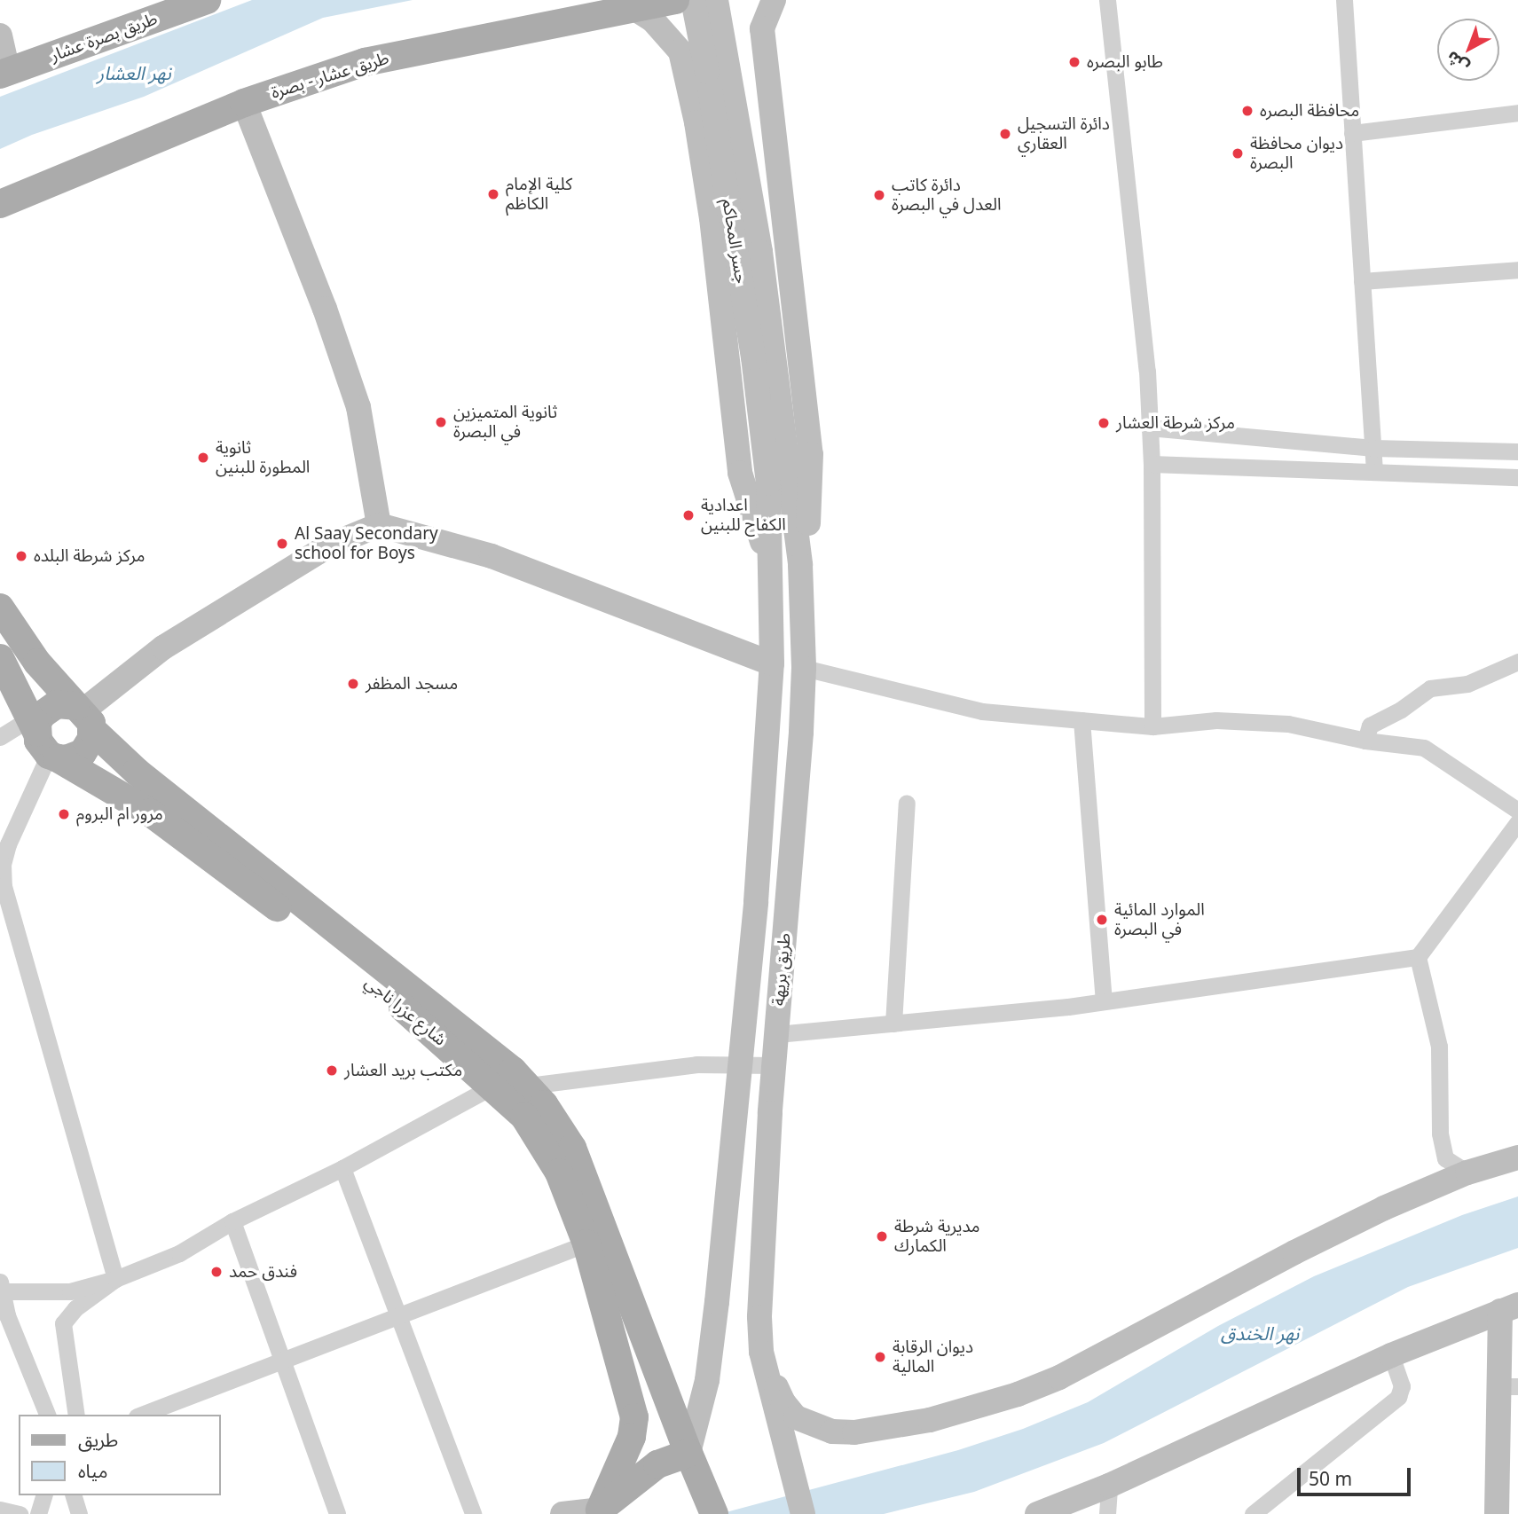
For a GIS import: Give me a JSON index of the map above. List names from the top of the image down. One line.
{"streets":{"main road":["طريق بصرة عشار","طريق عشار - بصرة","جسر المحاكم","طريق بريهة","شارع عزرا ناجي"]},"crossings":[["جسر المحاكم","طريق بريهة"],["طريق بريهة","شارع عزرا ناجي"]],"water":["نهر العشار","نهر الخندق"],"places":["طابو البصره","محافظة البصره","دائرة التسجيل العقاري","ديوان محافظة البصرة","كلية الإمام الكاظم","دائرة كاتب العدل في البصرة","ثانوية المتميزين في البصرة","مركز شرطة العشار","ثانوية المطورة للبنين","اعدادية الكفاح للبنين","Al Saay Secondary school for Boys","مركز شرطة البلده","مسجد المظفر","مرور ام البروم","الموارد المائية في البصرة","مكتب بريد العشار","مديرية شرطة الكمارك","فندق حمد","ديوان الرقابة المالية"],"legend":["طريق","مياه"],"scale_bar":"50 m","north":"bottom left"}
